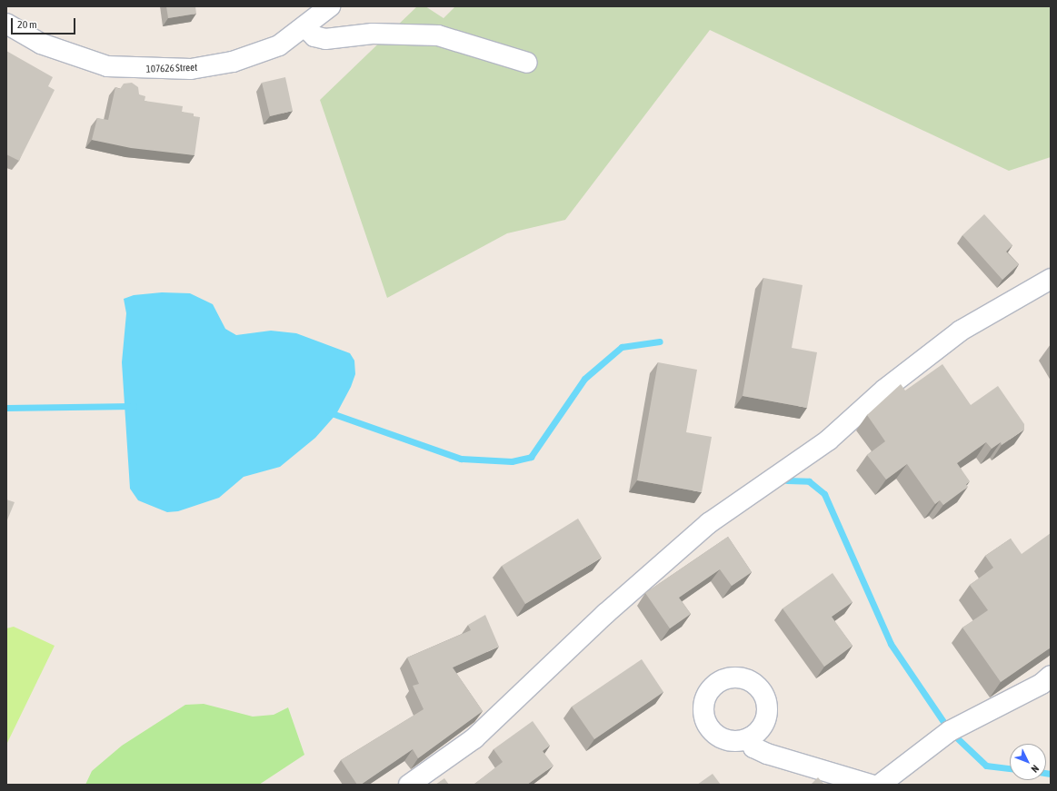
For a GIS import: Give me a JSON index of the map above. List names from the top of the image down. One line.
{"streets":{"street":["107626 Street"]},"scale_bar":"20 m","north":"bottom right"}
